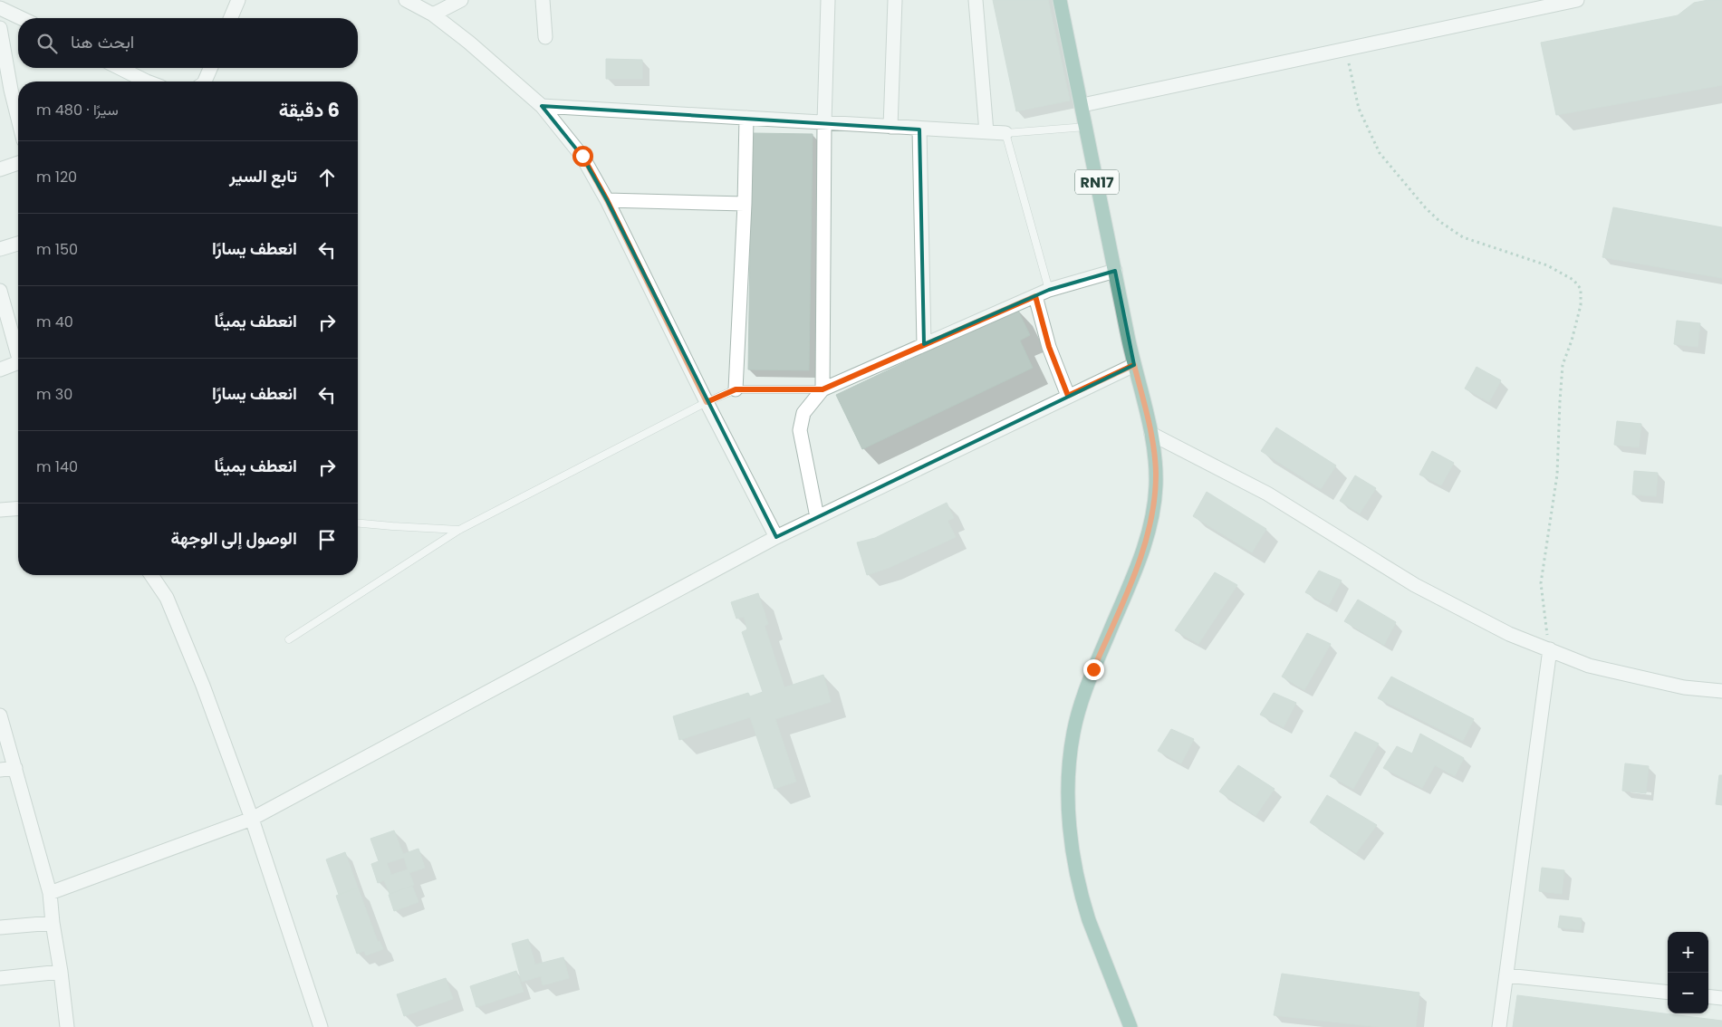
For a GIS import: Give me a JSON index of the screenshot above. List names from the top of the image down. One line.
{"streets":{"main road":["RN17"]},"page":{"search":"ابحث هنا","heading":["6 دقيقة","سيرًا · 480 m"],"list":[["تابع السير","120 m"],["انعطف يسارًا","150 m"],["انعطف يمينًا","40 m"],["انعطف يسارًا","30 m"],["انعطف يمينًا","140 m"],"الوصول إلى الوجهة"],"map_buttons":["+","−"]}}
